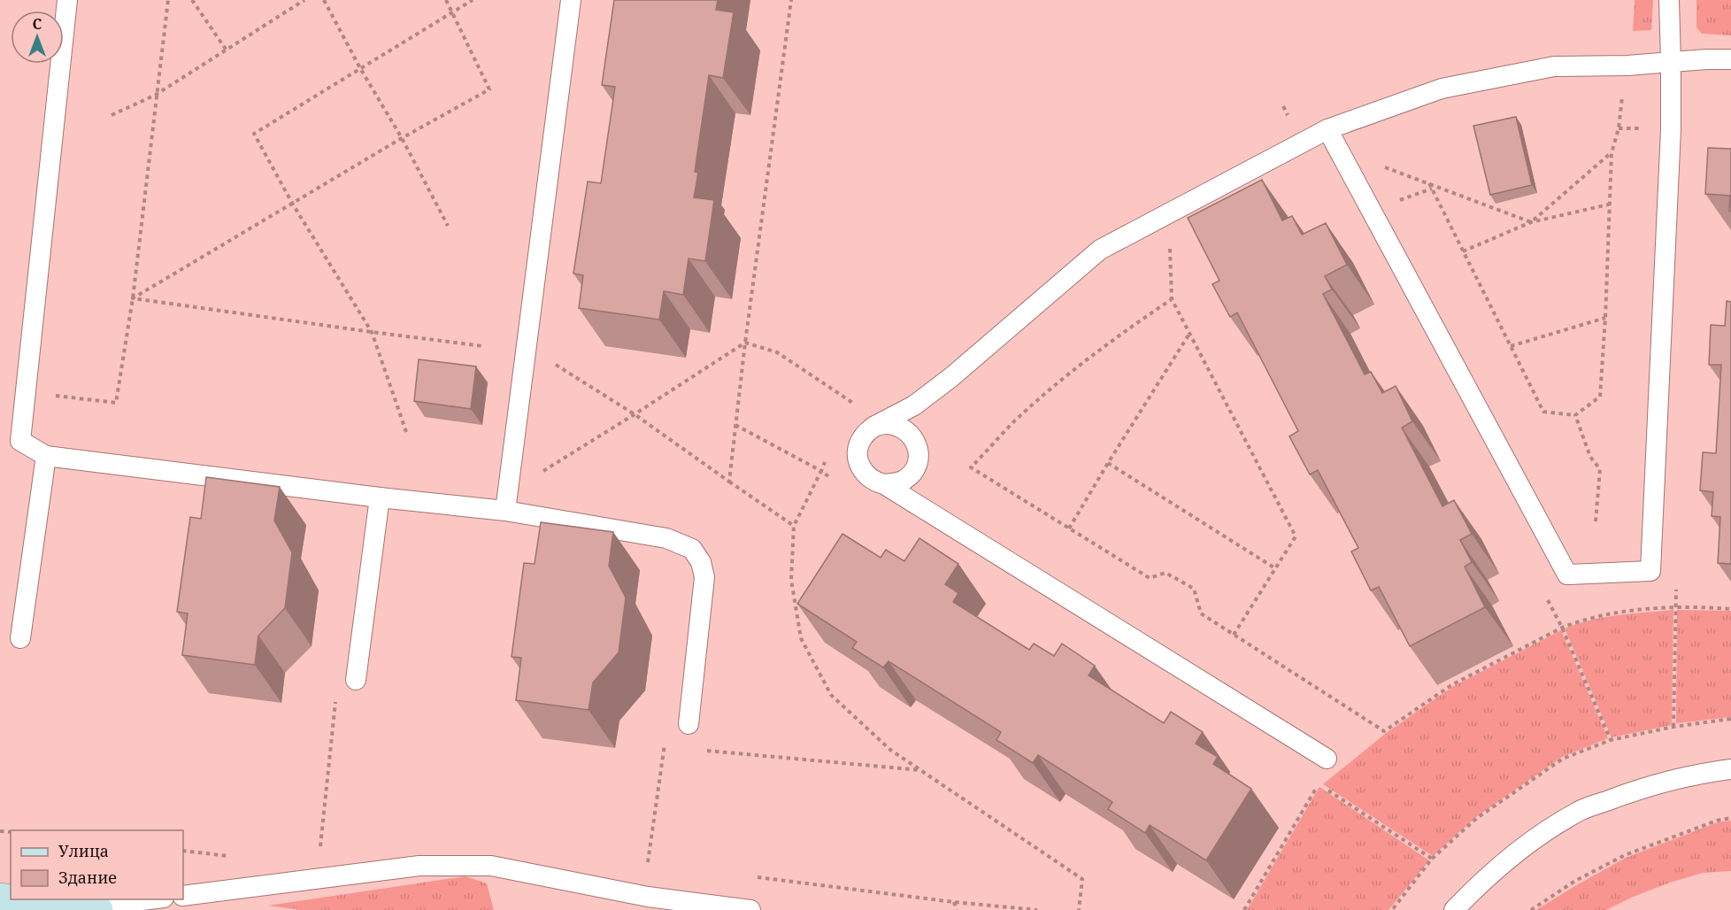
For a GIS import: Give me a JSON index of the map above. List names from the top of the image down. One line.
{"legend":["Улица","Здание"],"north":"top"}
